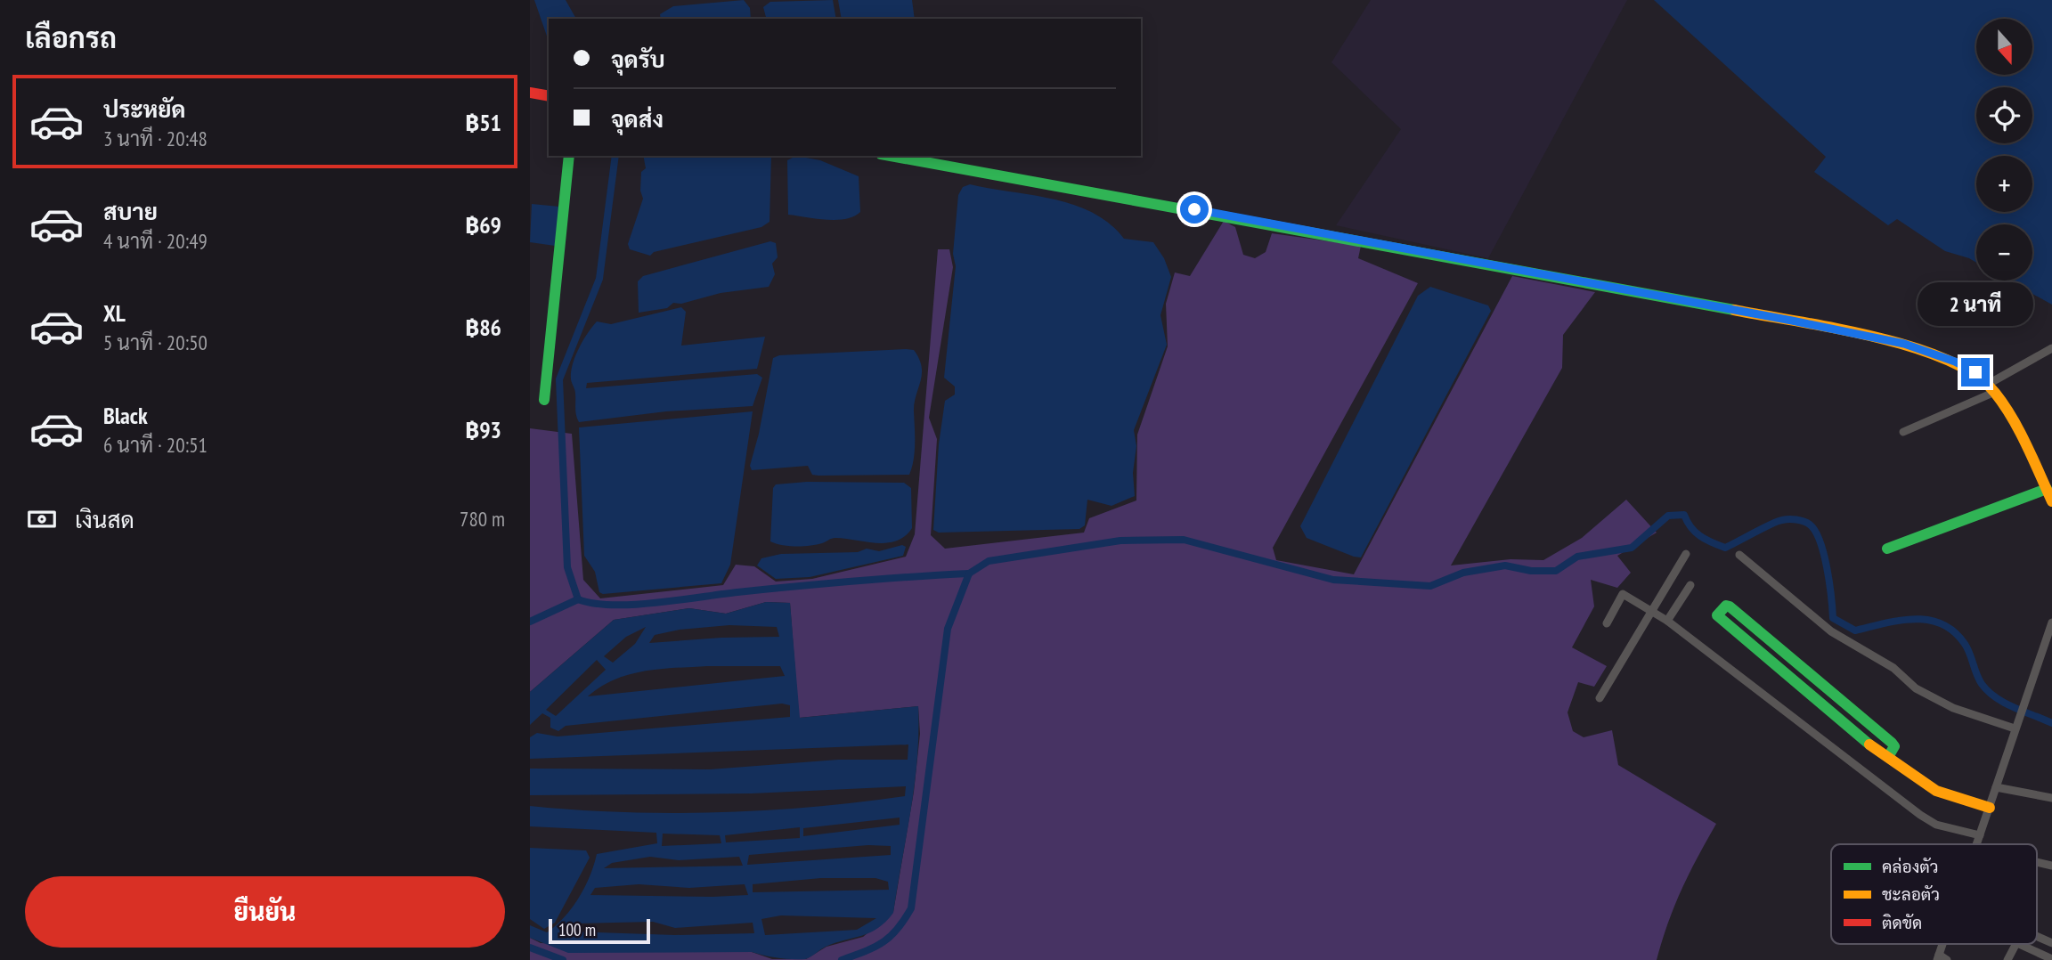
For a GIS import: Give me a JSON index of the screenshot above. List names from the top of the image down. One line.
{"legend":["คล่องตัว","ชะลอตัว","ติดขัด"],"scale_bar":"100 m","north":"bottom","page":{"heading":"เลือกรถ","map_buttons":["+","−"],"banner":["จุดรับ","จุดส่ง"],"list":[{"name":"ประหยัด","note":"3 นาที · 20:48","value":"฿51"},{"name":"สบาย","note":"4 นาที · 20:49","value":"฿69"},{"name":"XL","note":"5 นาที · 20:50","value":"฿86"},{"name":"Black","note":"6 นาที · 20:51","value":"฿93"}],"bubble":"2 นาที","pay":["เงินสด","780 m"],"buttons":"ยืนยัน","scale":"100 m"}}
